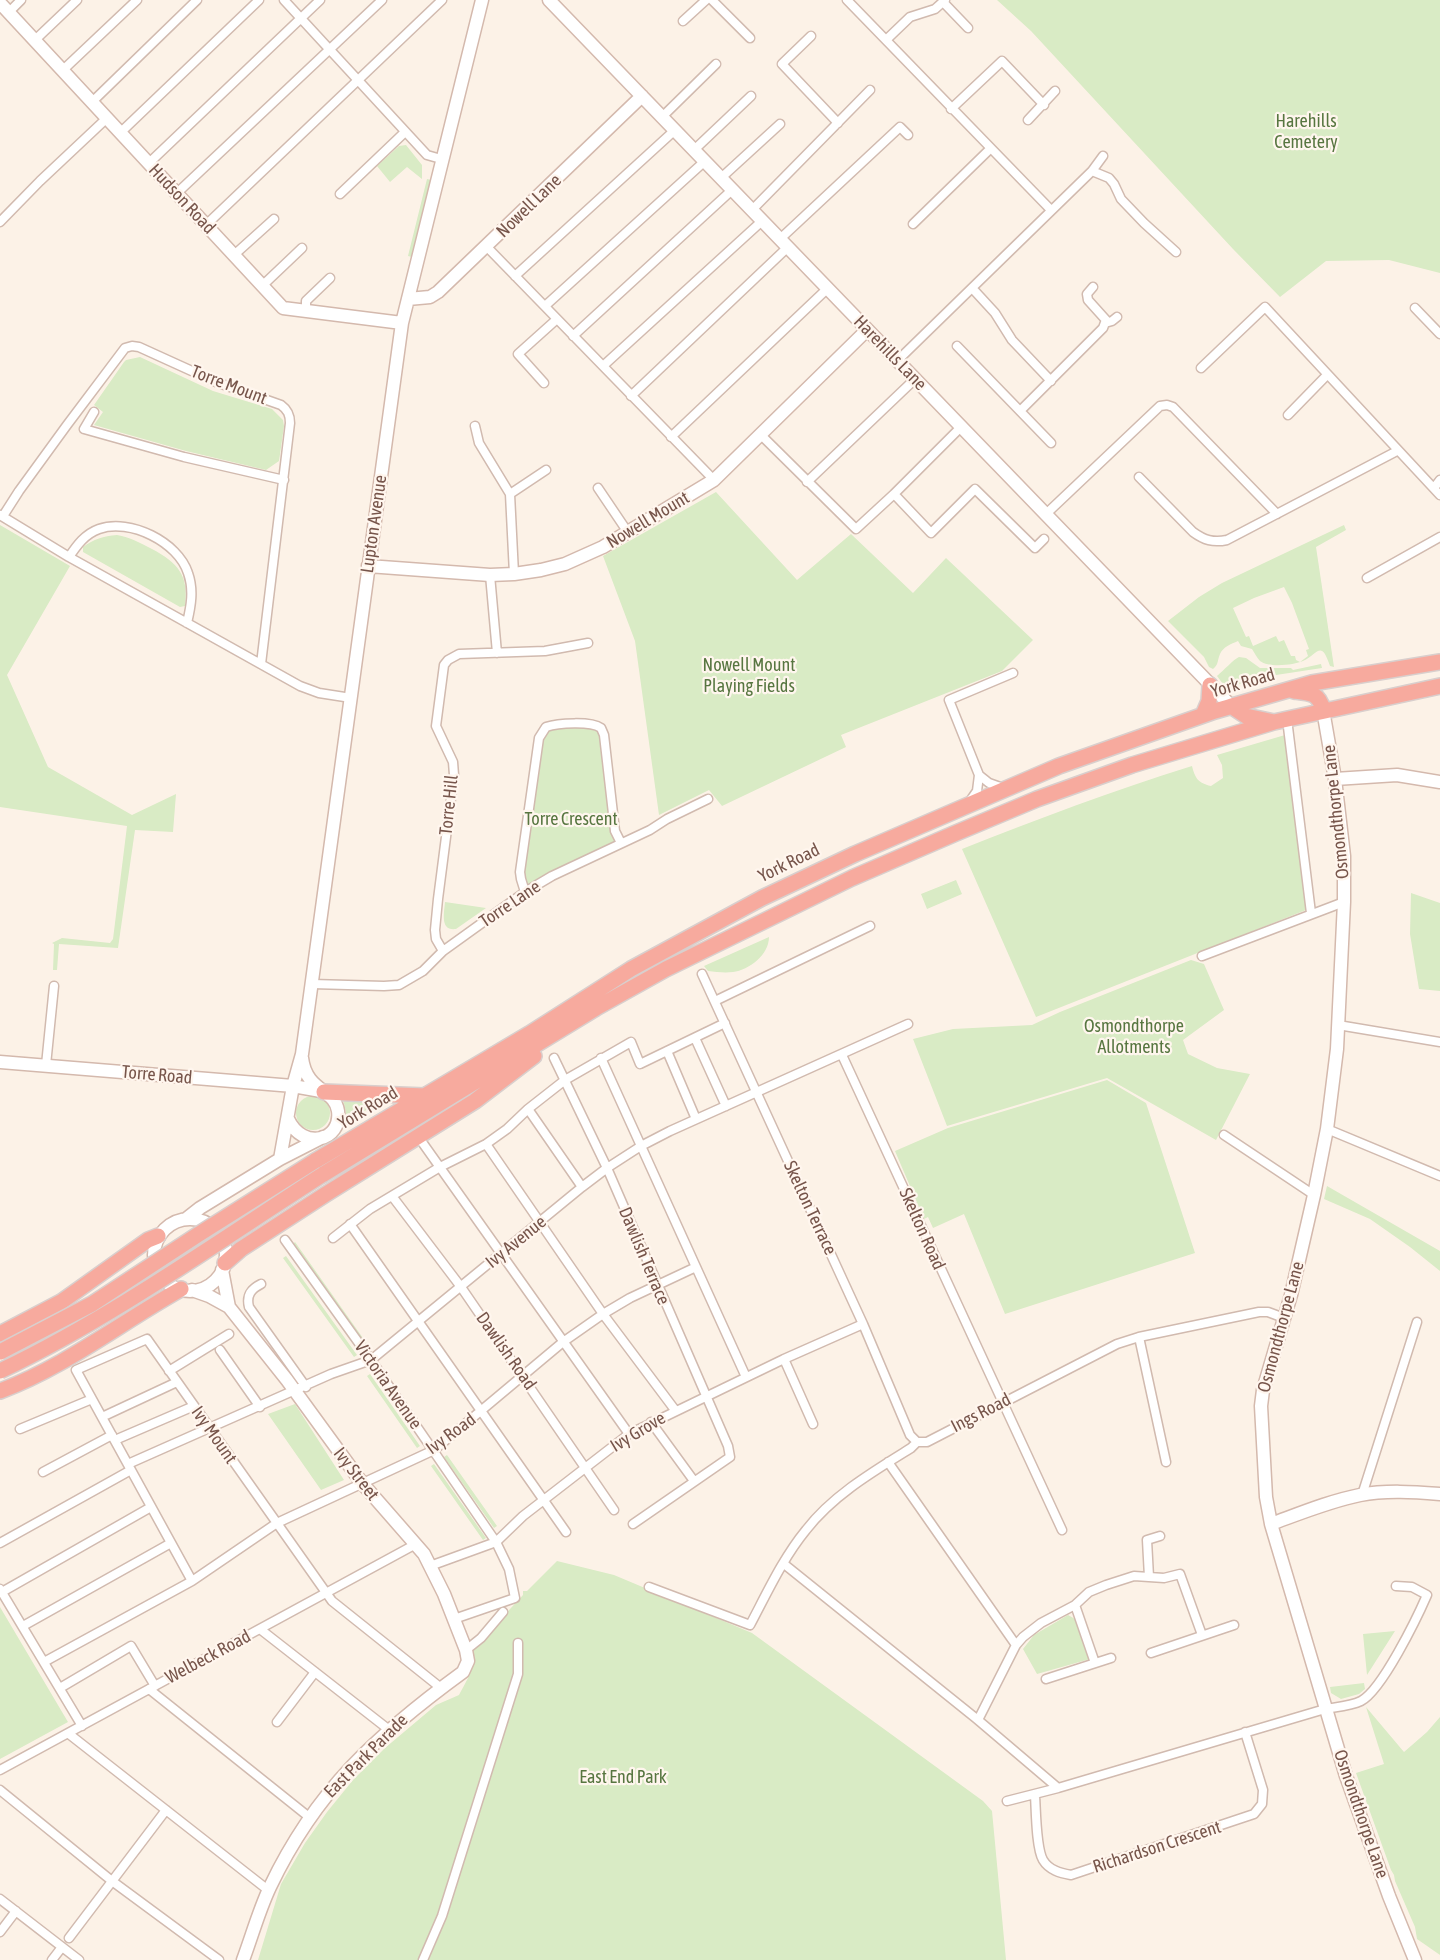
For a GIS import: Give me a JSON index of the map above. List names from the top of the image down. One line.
{"streets":{"highway":["York Road"],"street":["Hudson Road","Nowell Lane","Harehills Lane","Torre Mount","Nowell Mount","Lupton Avenue","Torre Hill","Osmondthorpe Lane","Torre Lane","Torre Road","Skelton Terrace","Skelton Road","Ivy Avenue","Dawlish Terrace","Dawlish Road","Victoria Avenue","Ings Road","Ivy Grove","Ivy Road","Ivy Mount","Ivy Street","Welbeck Road","East Park Parade","Richardson Crescent"]},"crossings":[["Hudson Road","Lupton Avenue"],["Nowell Lane","Harehills Lane"],["Nowell Lane","Lupton Avenue"],["Harehills Lane","Nowell Mount"],["Harehills Lane","York Road"],["Nowell Mount","Lupton Avenue"],["Lupton Avenue","York Road"],["Lupton Avenue","Torre Lane"],["Lupton Avenue","Torre Road"],["York Road","Osmondthorpe Lane"],["York Road","Torre Road"],["York Road","Ivy Street"],["Torre Hill","Torre Lane"],["Osmondthorpe Lane","Ings Road"],["Skelton Terrace","Ivy Avenue"],["Skelton Terrace","Ings Road"],["Skelton Terrace","Ivy Grove"],["Skelton Road","Ivy Avenue"],["Skelton Road","Ings Road"],["Ivy Avenue","Dawlish Terrace"],["Ivy Avenue","Dawlish Road"],["Ivy Avenue","Victoria Avenue"],["Ivy Avenue","Ivy Mount"],["Ivy Avenue","Ivy Street"],["Dawlish Terrace","Ivy Grove"],["Dawlish Terrace","Ivy Road"],["Dawlish Road","Ivy Grove"],["Dawlish Road","Ivy Road"],["Victoria Avenue","Ivy Grove"],["Victoria Avenue","Ivy Road"],["Victoria Avenue","Ivy Street"],["Ivy Grove","Ivy Street"],["Ivy Road","Ivy Mount"],["Ivy Road","Ivy Street"],["Ivy Mount","Welbeck Road"],["Ivy Mount","East Park Parade"],["Ivy Street","Welbeck Road"],["Ivy Street","East Park Parade"]],"parks":["Harehills Cemetery","Nowell Mount Playing Fields","Torre Crescent","Osmondthorpe Allotments","East End Park"]}
